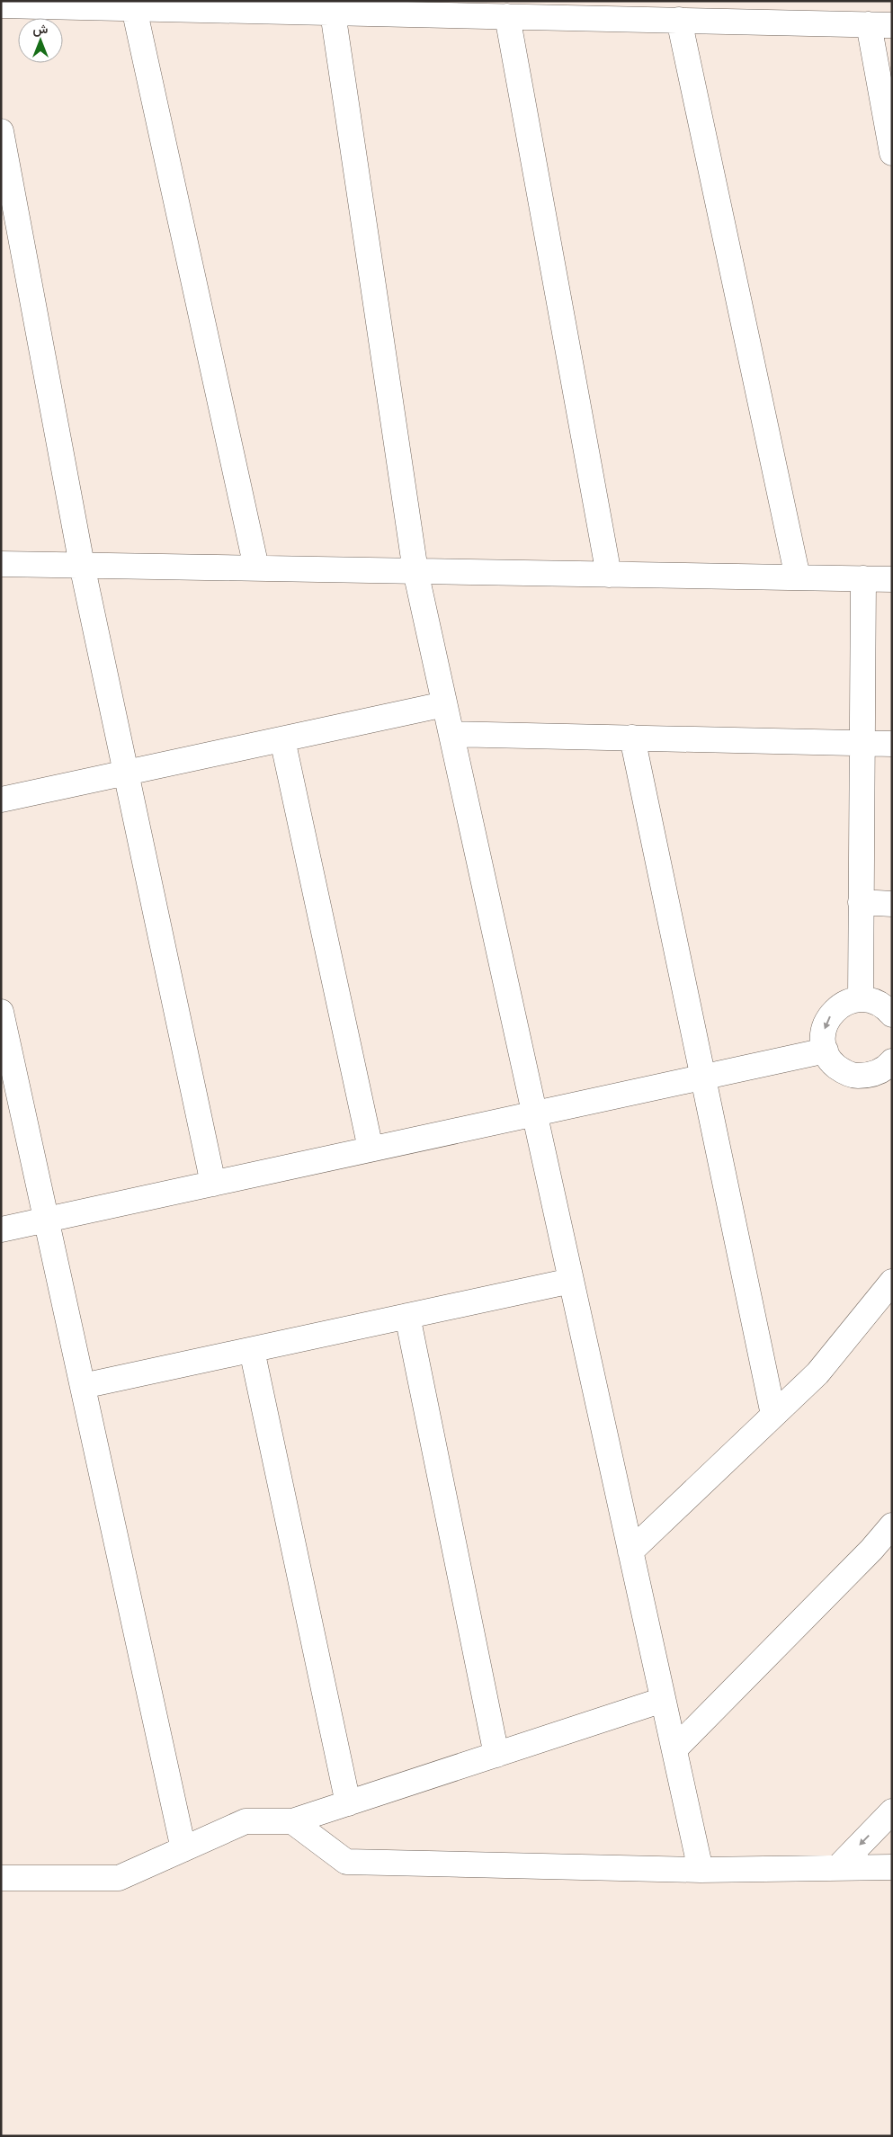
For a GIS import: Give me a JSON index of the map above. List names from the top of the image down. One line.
{"north":"top"}
